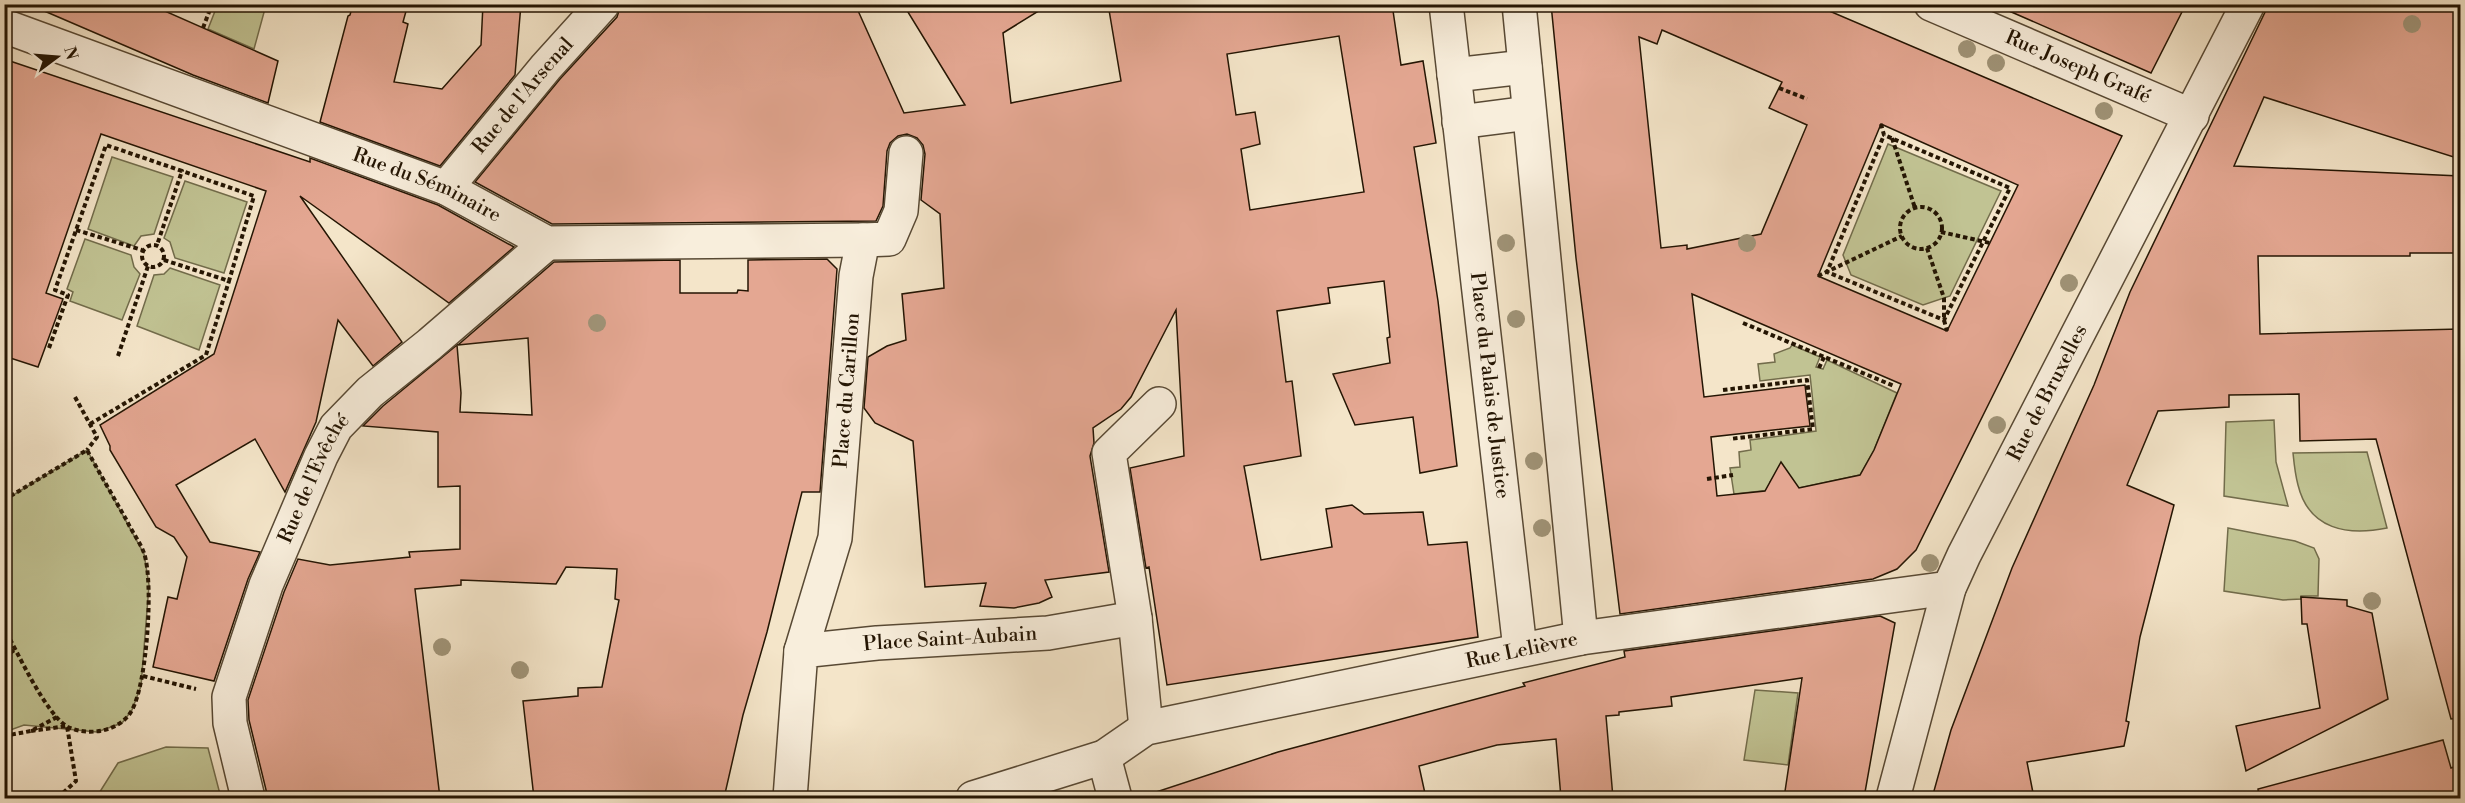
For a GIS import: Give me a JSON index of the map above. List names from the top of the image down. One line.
{"streets":{"street":["Rue Joseph Grafé","Rue de l'Arsenal","Rue du Séminaire","Place du Palais de Justice","Place du Carillon","Rue de Bruxelles","Rue de l'Evêché","Place Saint-Aubain","Rue Lelièvre"]},"crossings":[["Rue Joseph Grafé","Rue de Bruxelles"],["Rue de l'Arsenal","Rue du Séminaire"],["Rue du Séminaire","Place du Carillon"],["Rue du Séminaire","Rue de l'Evêché"],["Place du Palais de Justice","Rue Lelièvre"],["Place du Carillon","Place Saint-Aubain"],["Rue de Bruxelles","Rue Lelièvre"]],"north":"right"}
